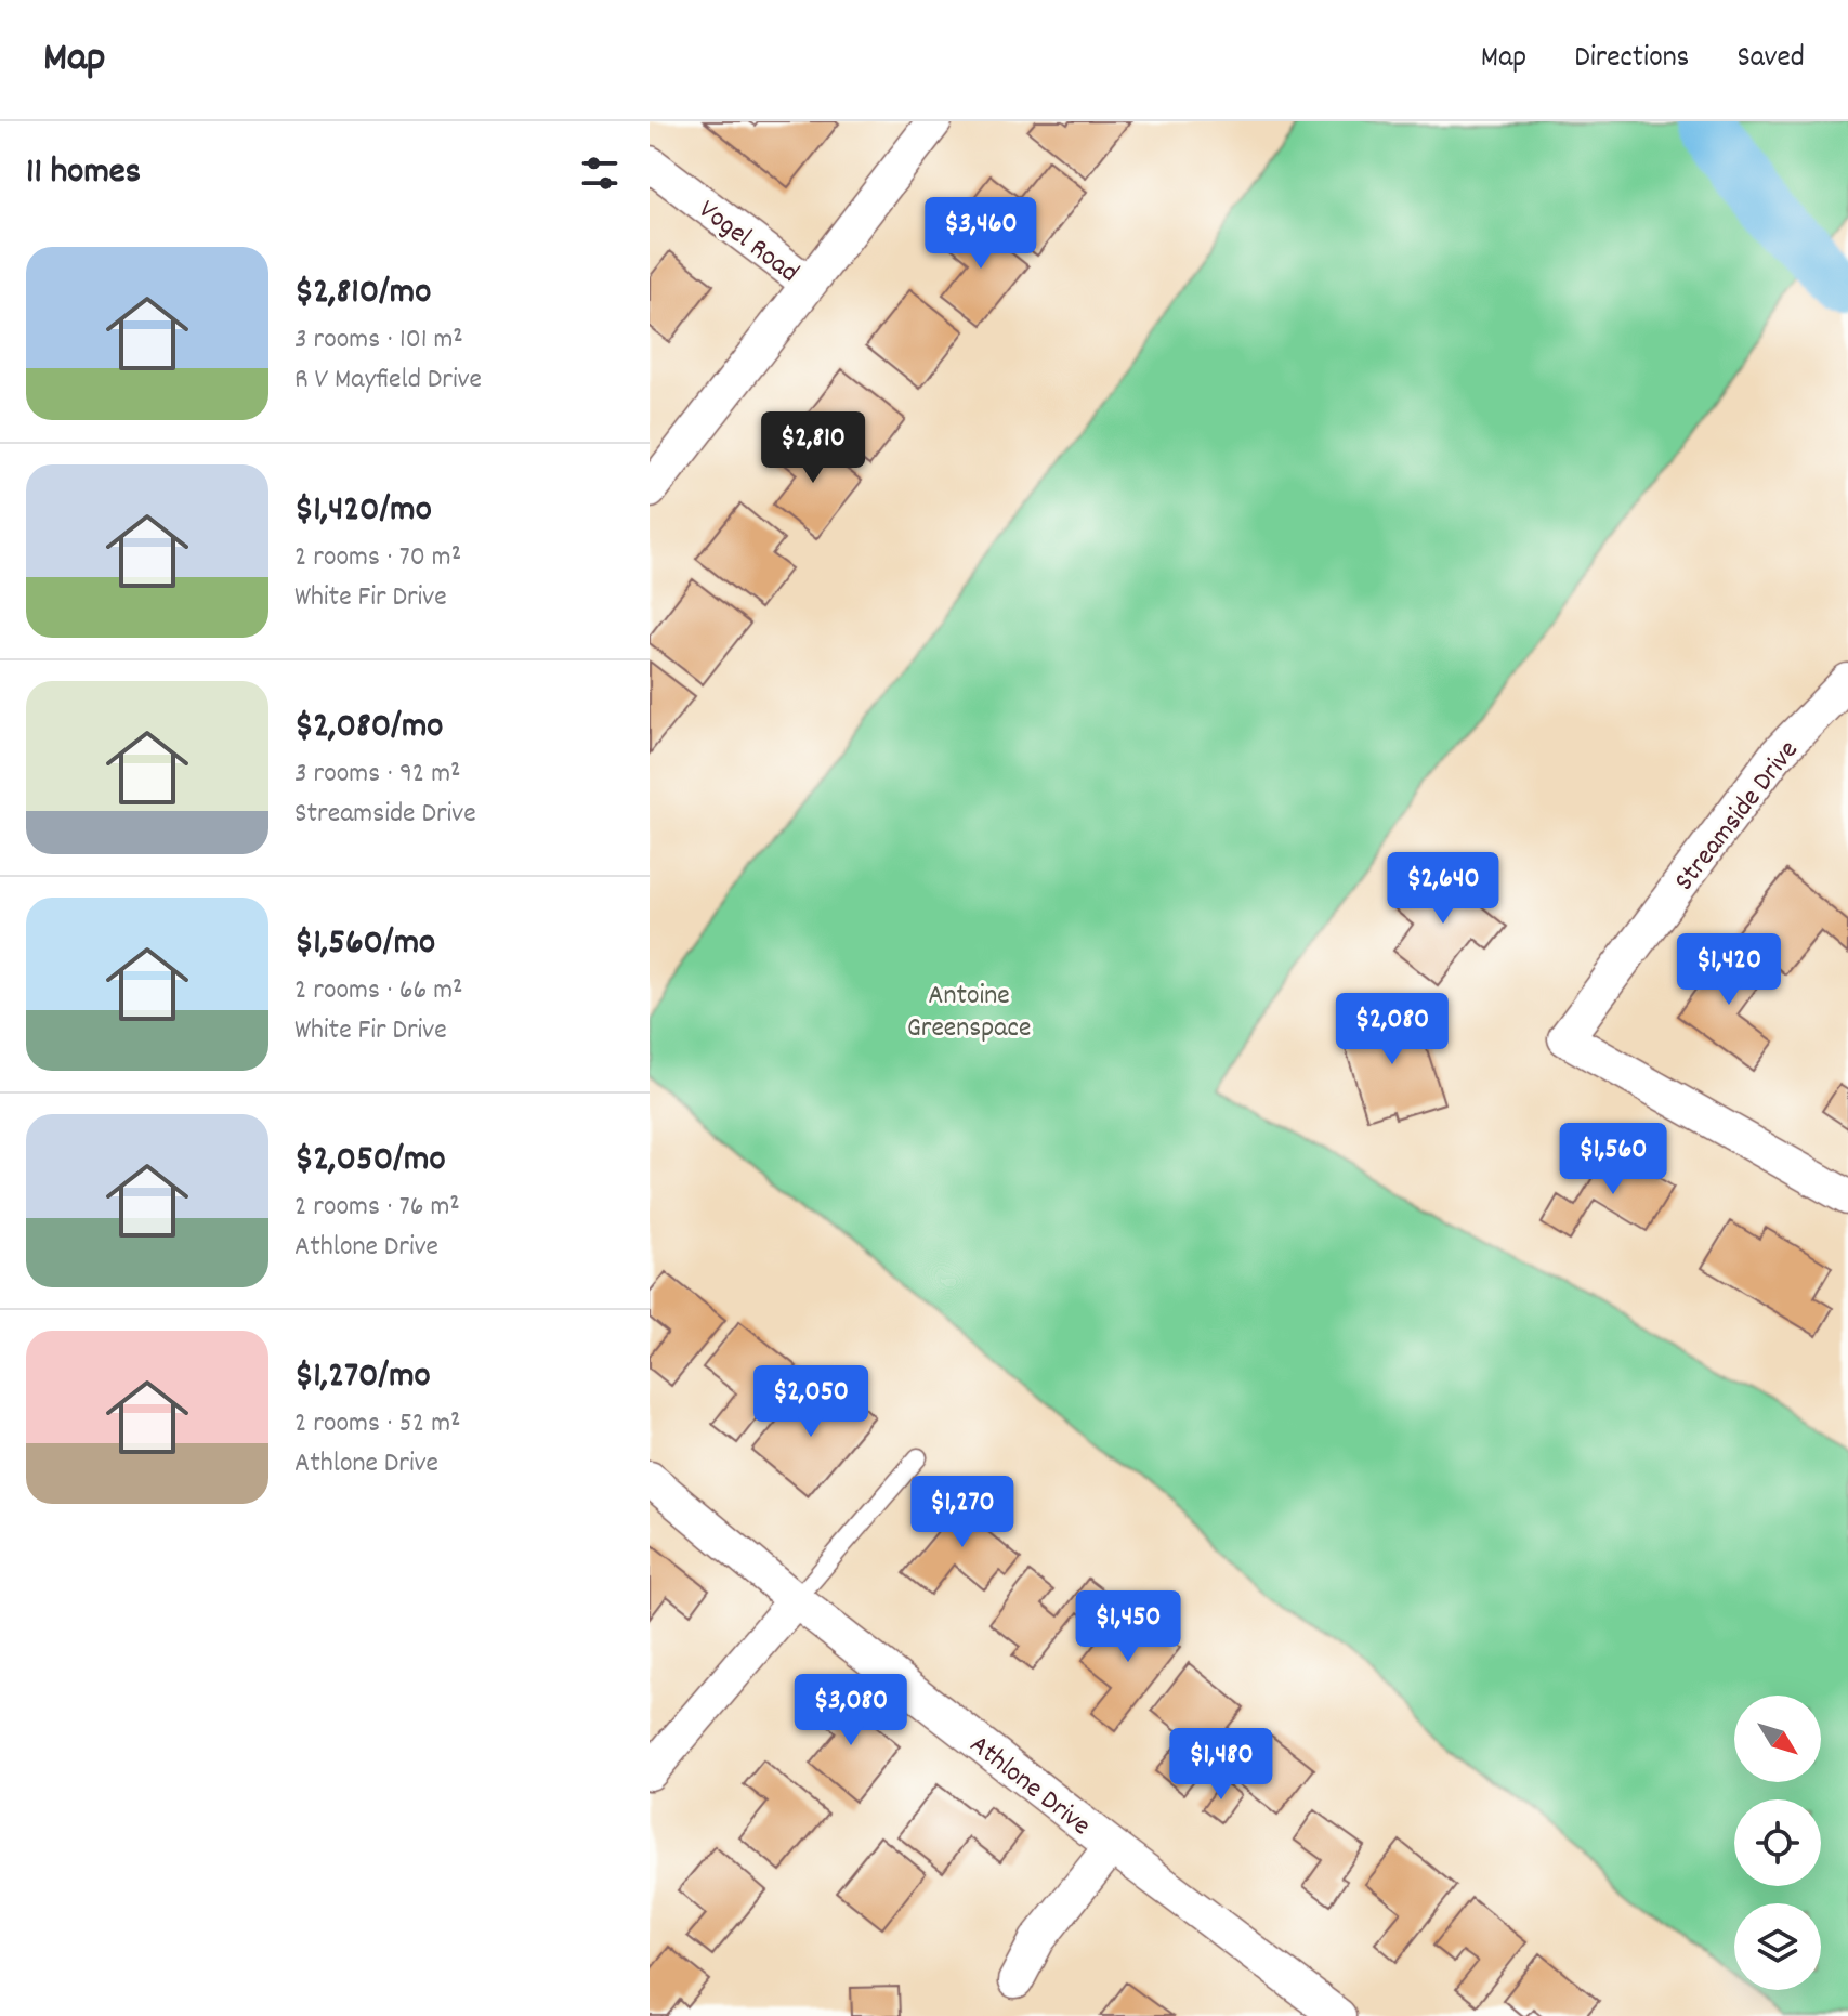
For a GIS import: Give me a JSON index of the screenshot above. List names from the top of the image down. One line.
{"streets":{"street":["Vogel Road","Streamside Drive","Athlone Drive"]},"parks":["Antoine Greenspace"],"north":"bottom right","page":{"header":"Map","nav":["Map","Directions","Saved"],"heading":"11 homes","price":["$3,460","$2,810","$2,640","$1,420","$2,080","$1,560","$2,050","$1,270","$1,450","$3,080","$1,480"],"list":[{"name":"$2,810/mo","note":"3 rooms · 101 m² · R V Mayfield Drive"},{"name":"$1,420/mo","note":"2 rooms · 70 m² · White Fir Drive"},{"name":"$2,080/mo","note":"3 rooms · 92 m² · Streamside Drive"},{"name":"$1,560/mo","note":"2 rooms · 66 m² · White Fir Drive"},{"name":"$2,050/mo","note":"2 rooms · 76 m² · Athlone Drive"},{"name":"$1,270/mo","note":"2 rooms · 52 m² · Athlone Drive"}]}}
